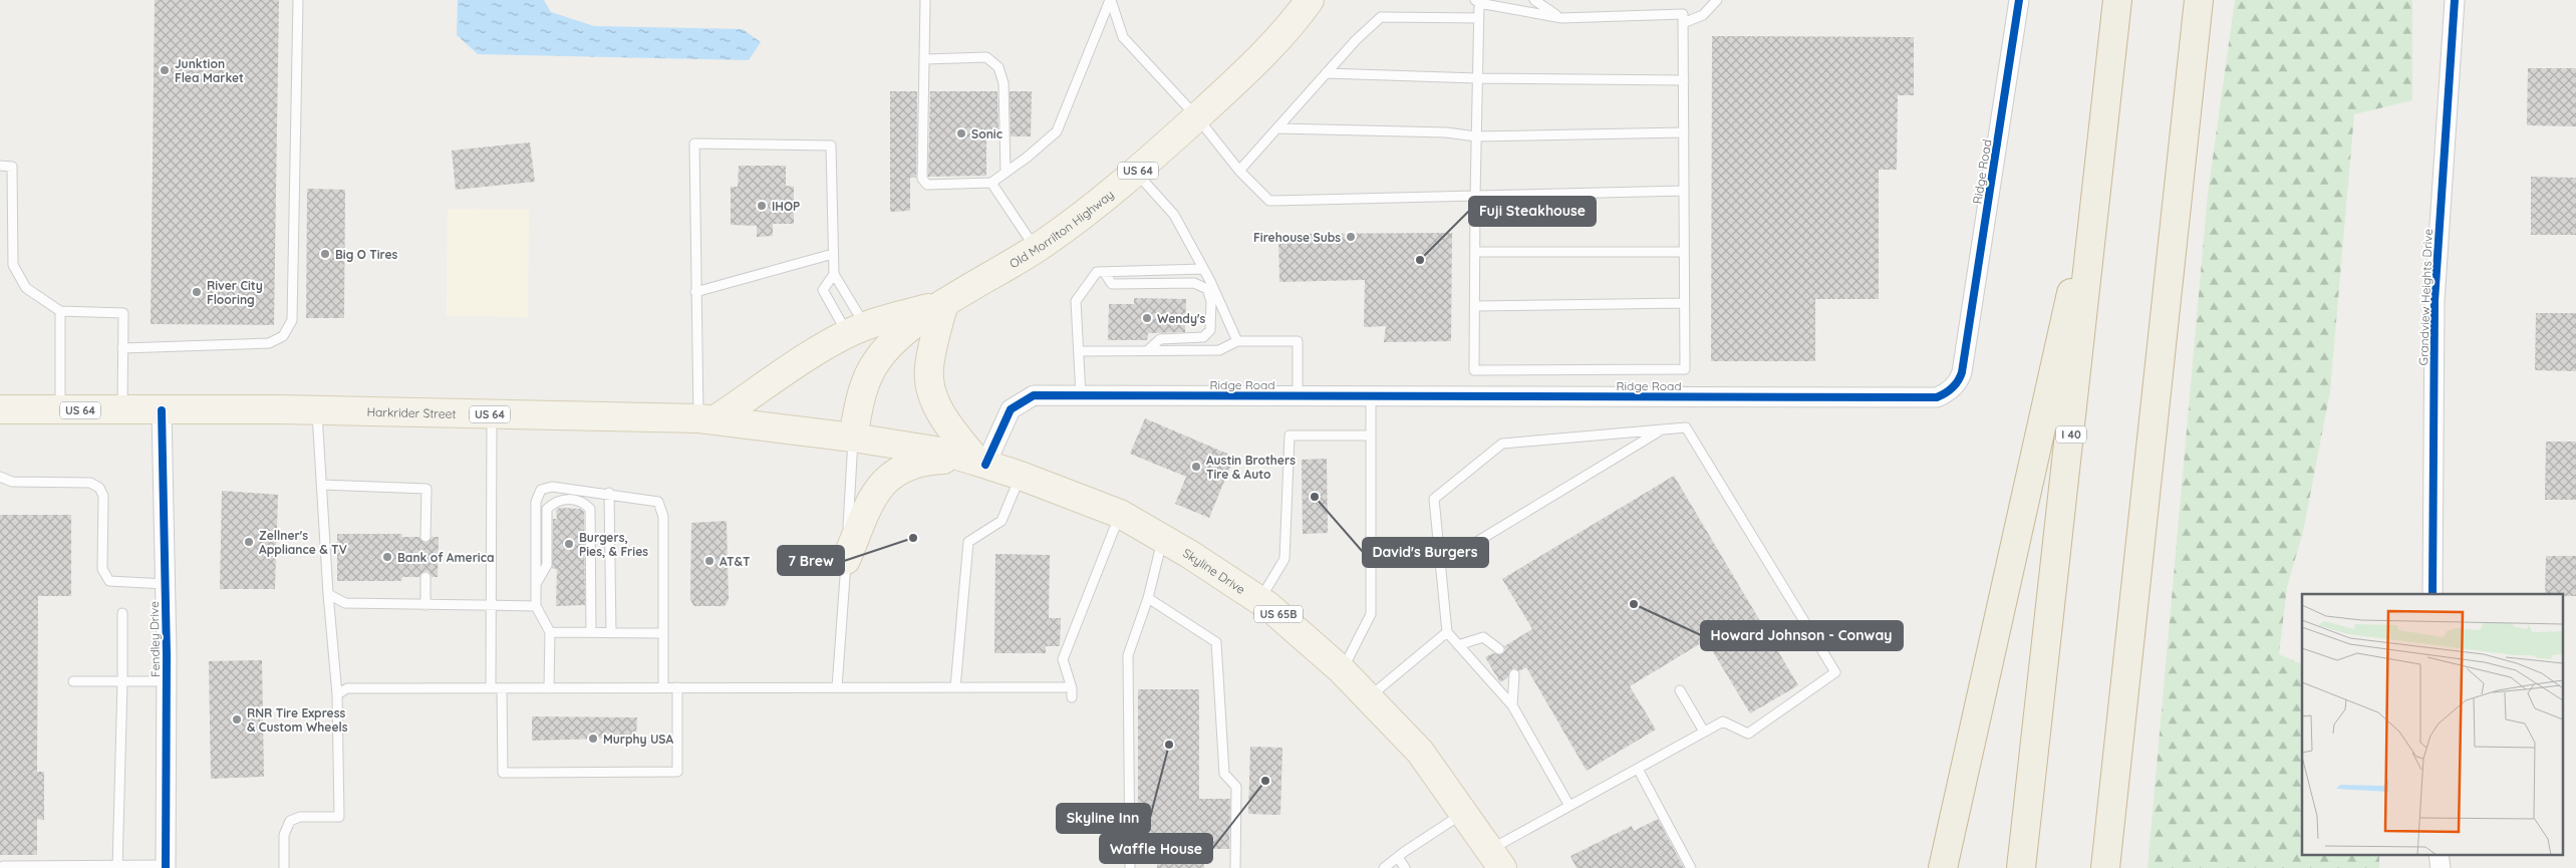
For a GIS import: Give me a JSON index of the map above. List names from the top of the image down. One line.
{"streets":{"highway":["I 40"],"main road":["US 64","Old Morrilton Highway","Harkrider Street","Skyline Drive","US 65B"],"street":["Ridge Road","Grandview Heights Drive","Fendley Drive"]},"crossings":[["US 64","Old Morrilton Highway"],["US 64","Harkrider Street"],["Ridge Road","Skyline Drive"],["Old Morrilton Highway","Harkrider Street"],["Old Morrilton Highway","Skyline Drive"],["Harkrider Street","Skyline Drive"],["Harkrider Street","Fendley Drive"]],"places":["Junktion Flea Market","Sonic","IHOP","Firehouse Subs","Big O Tires","Fuji Steakhouse","River City Flooring","Wendy's","Austin Brothers Tire & Auto","David's Burgers","7 Brew","Zellner's Appliance & TV","Burgers, Pies, & Fries","Bank of America","AT&T","Howard Johnson - Conway","RNR Tire Express & Custom Wheels","Murphy USA","Skyline Inn","Waffle House"]}
